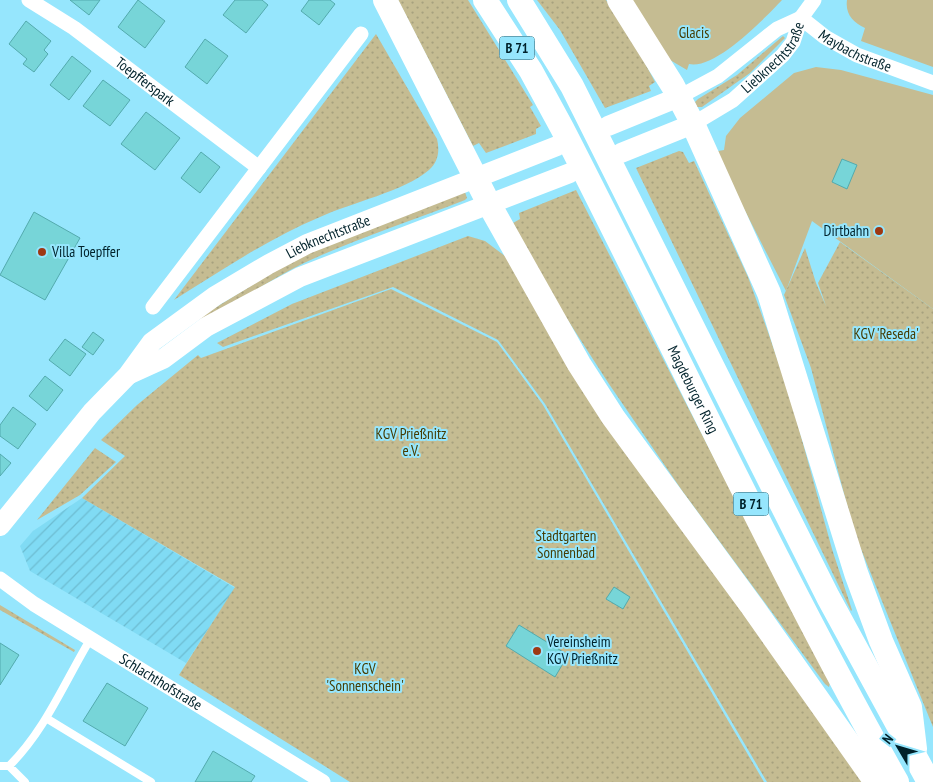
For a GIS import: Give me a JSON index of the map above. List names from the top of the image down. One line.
{"streets":{"highway":["B 71","Magdeburger Ring"],"main road":["Liebknechtstraße"],"street":["Maybachstraße","Toepfferspark","Schlachthofstraße"]},"crossings":[["Maybachstraße","Liebknechtstraße"]],"parks":["Glacis","KGV 'Reseda'","KGV Prießnitz e.V.","Stadtgarten Sonnenbad","KGV 'Sonnenschein'"],"places":["Dirtbahn","Villa Toepffer","Vereinsheim KGV Prießnitz"],"north":"top left"}
